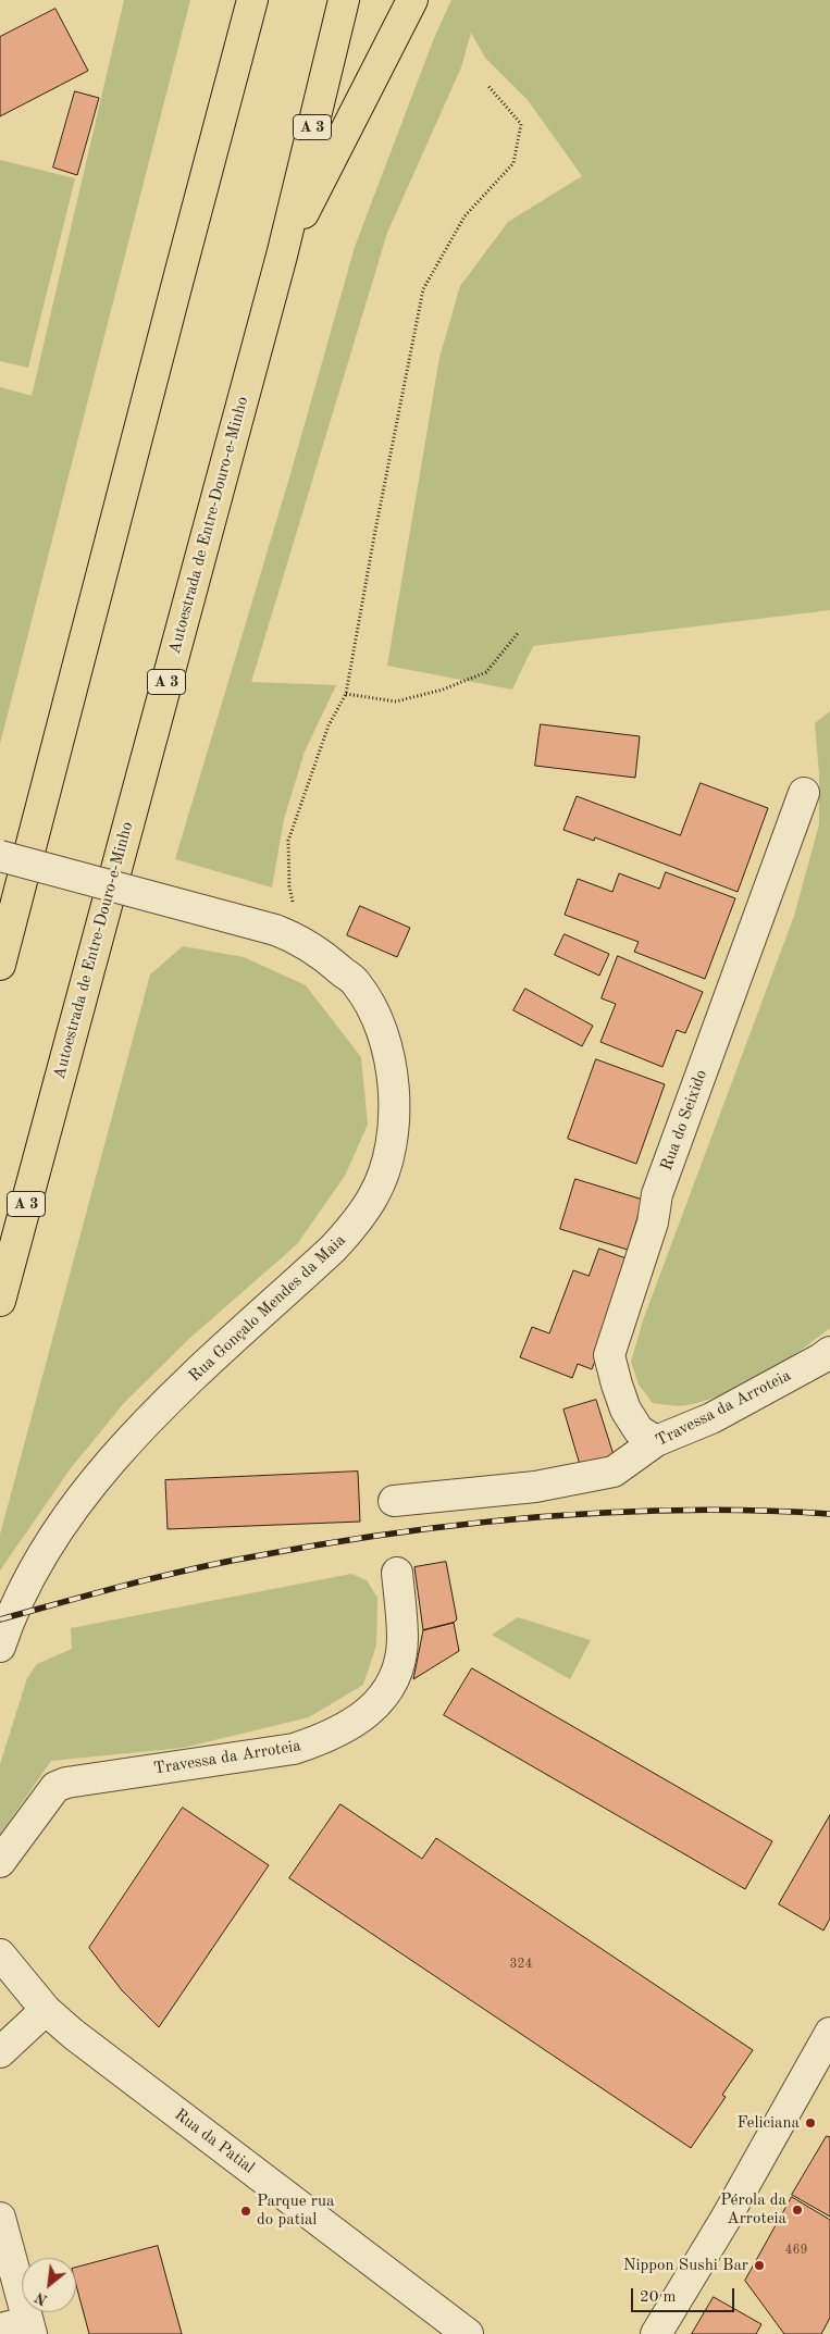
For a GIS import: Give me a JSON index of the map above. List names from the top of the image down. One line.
{"streets":{"highway":["A 3","Autoestrada de Entre-Douro-e-Minho"],"street":["Rua do Seixido","Rua Gonçalo Mendes da Maia","Travessa da Arroteia","Rua da Patial"]},"crossings":[["Rua do Seixido","Travessa da Arroteia"]],"places":["Feliciana","Pérola da Arroteia","Parque rua do patial","Nippon Sushi Bar"],"house_numbers":["324","469"],"scale_bar":"20 m","north":"bottom left"}
